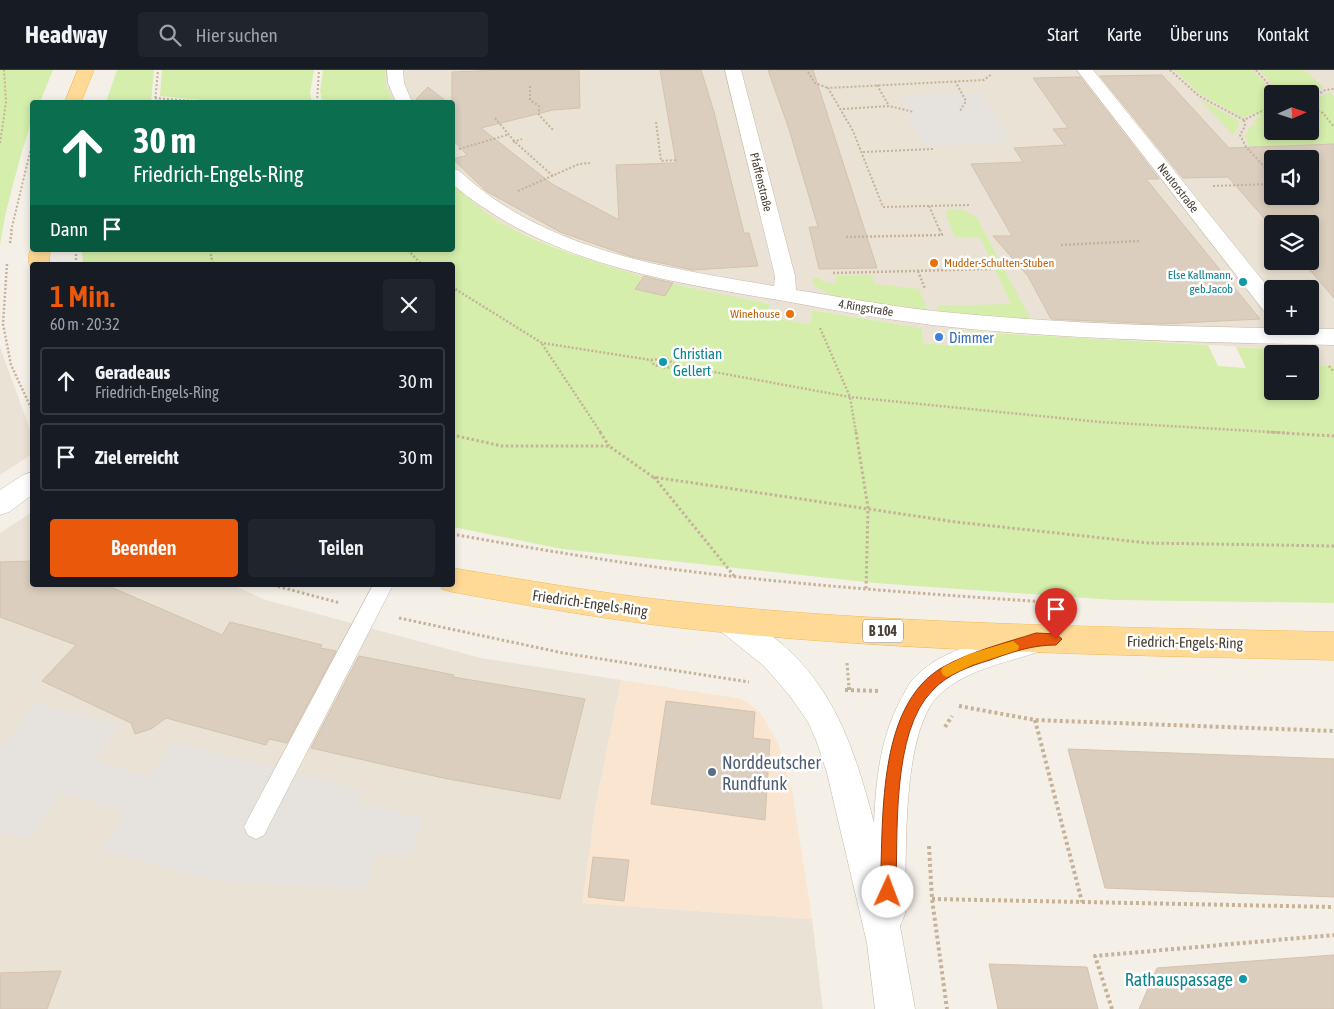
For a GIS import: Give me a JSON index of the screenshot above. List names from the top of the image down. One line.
{"streets":{"main road":["Friedrich-Engels-Ring","B 104"],"street":["Pfaffenstraße","Neutorstraße","4.Ringstraße"]},"crossings":[["Pfaffenstraße","4.Ringstraße"]],"places":["Mudder-Schulten-Stuben","Else Kallmann, geb.Jacob","Winehouse","Dimmer","Christian Gellert","Norddeutscher Rundfunk","Rathauspassage"],"north":"right","page":{"header":"Headway","search":"Hier suchen","nav":["Start","Karte","Über uns","Kontakt"],"map_buttons":["+","−"],"turn":["30 m","Friedrich-Engels-Ring"],"then":"Dann","heading":["1 Min.","60 m · 20:32"],"list":[{"name":"Geradeaus","note":"Friedrich-Engels-Ring","value":"30 m"},{"name":"Ziel erreicht","value":"30 m"}],"buttons":["Beenden","Teilen"]}}
